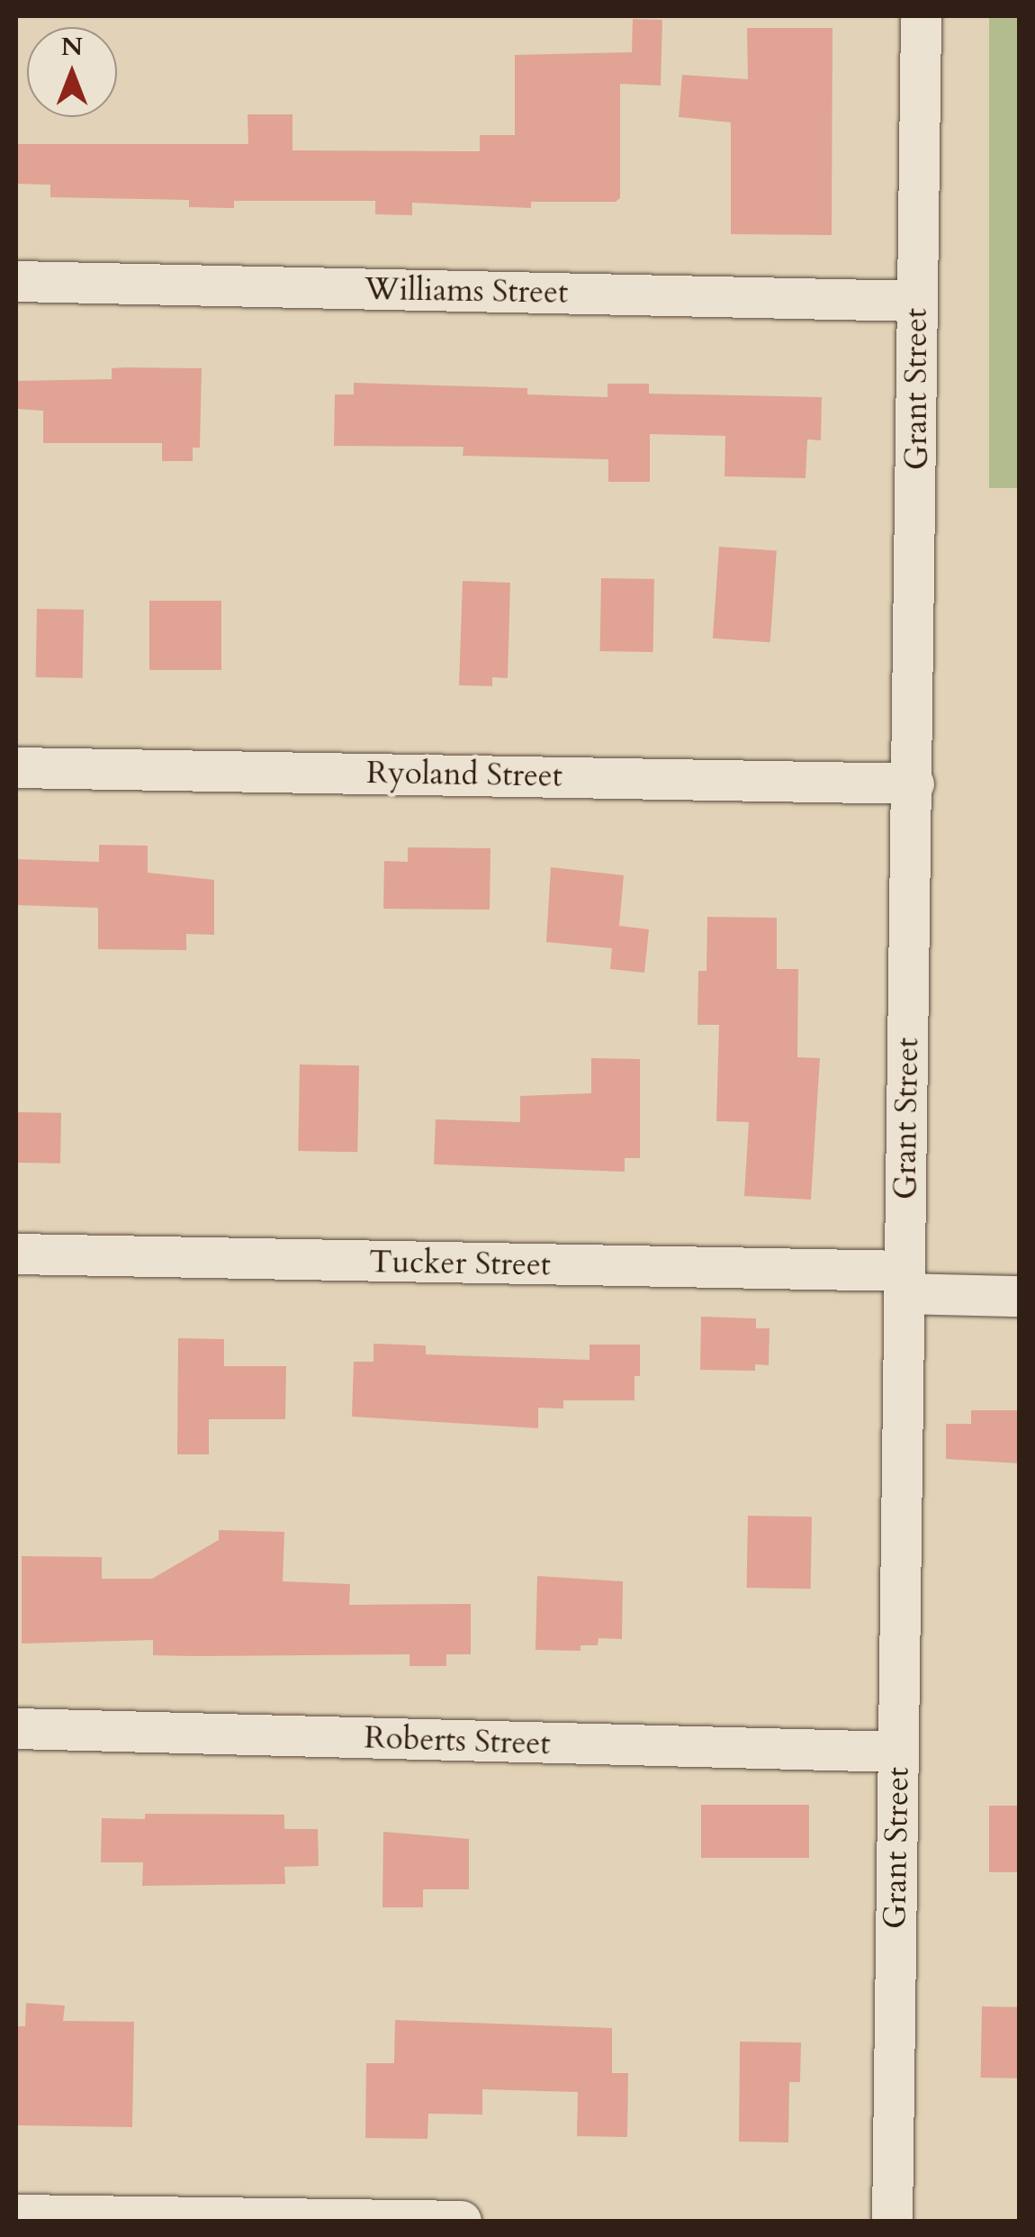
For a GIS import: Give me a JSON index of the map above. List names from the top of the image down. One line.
{"streets":{"street":["Williams Street","Grant Street","Ryoland Street","Tucker Street","Roberts Street"]},"crossings":[["Williams Street","Grant Street"],["Grant Street","Ryoland Street"],["Grant Street","Tucker Street"],["Grant Street","Roberts Street"]],"north":"top"}
